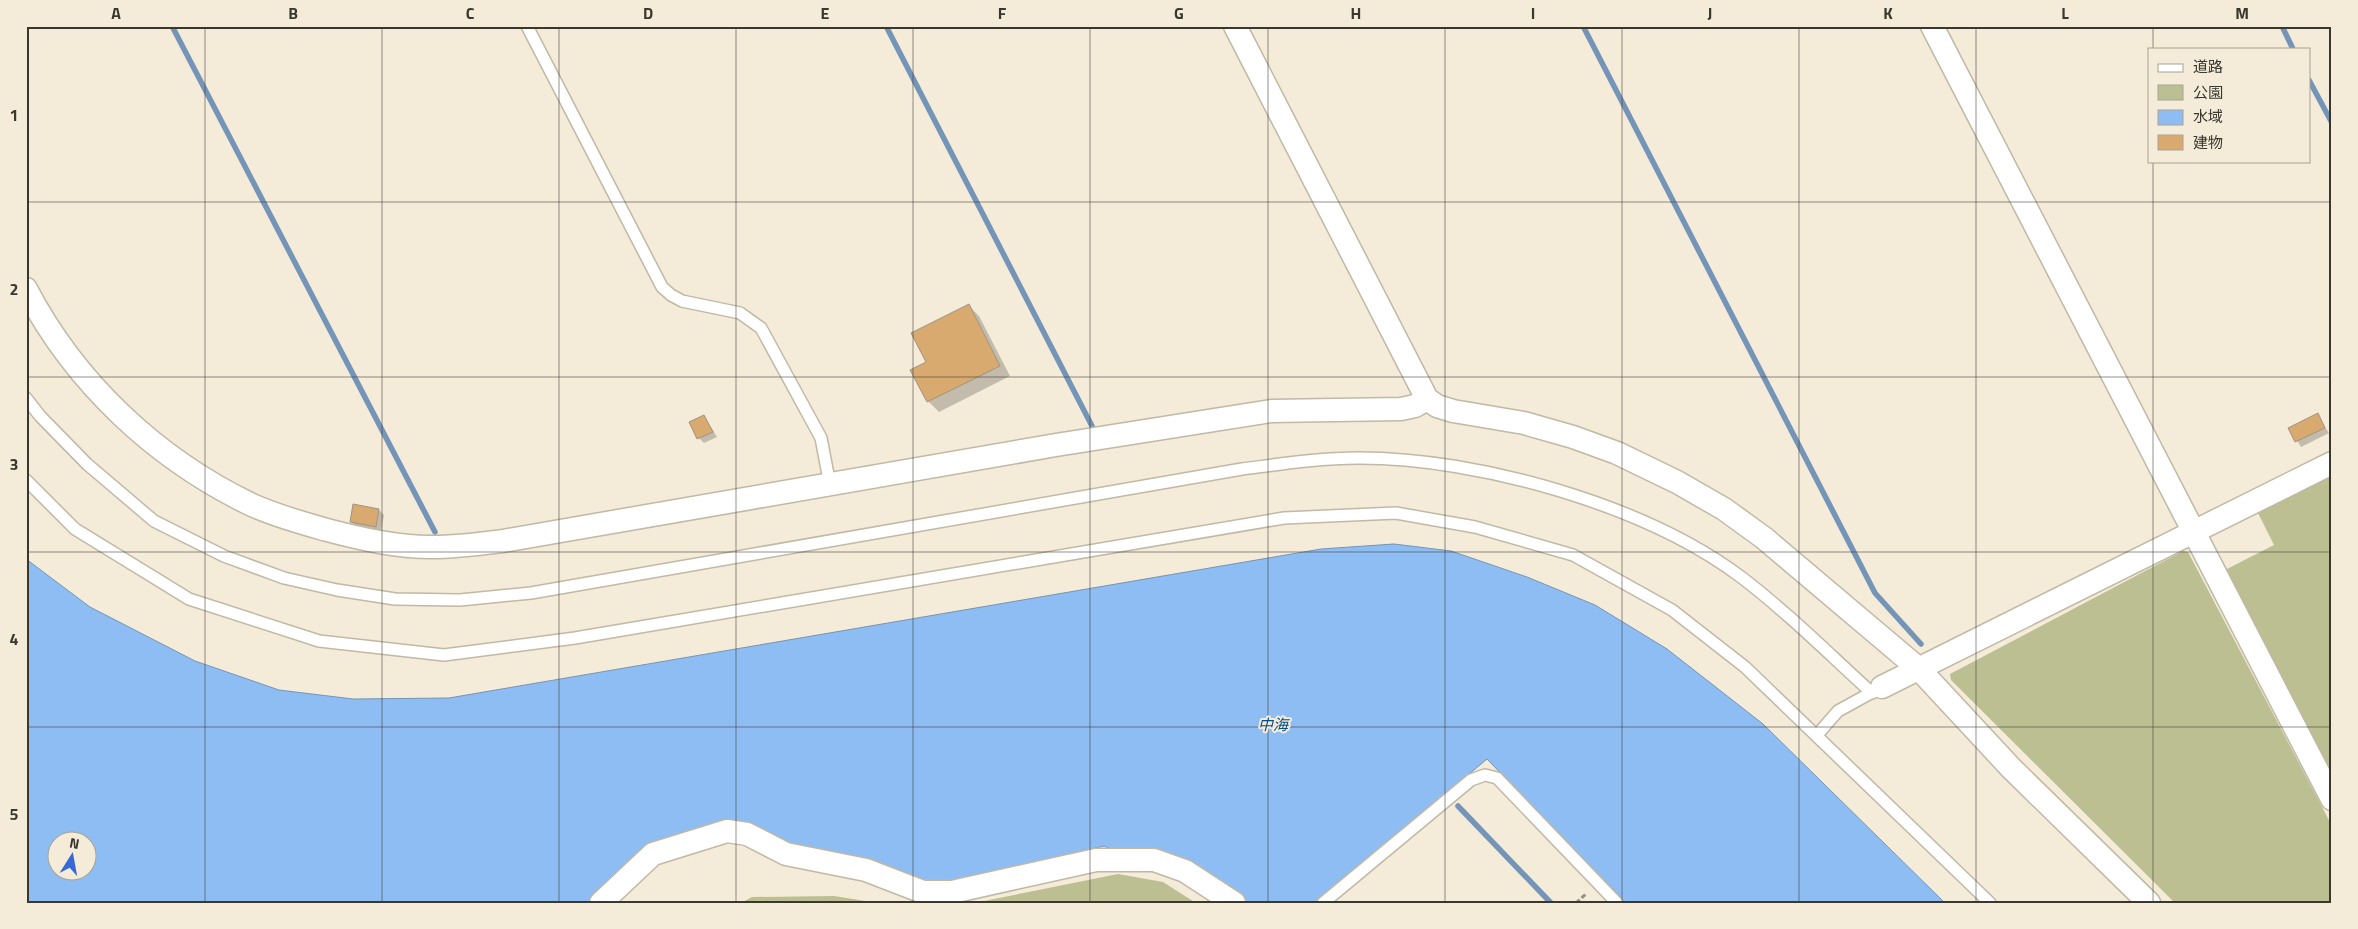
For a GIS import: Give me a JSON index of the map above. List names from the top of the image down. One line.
{"water":["中海"],"legend":["道路","公園","水域","建物"],"north":"top","grid":{"columns":["A","B","C","D","E","F","G","H","I","J","K","L","M"],"rows":["1","2","3","4","5"]}}
